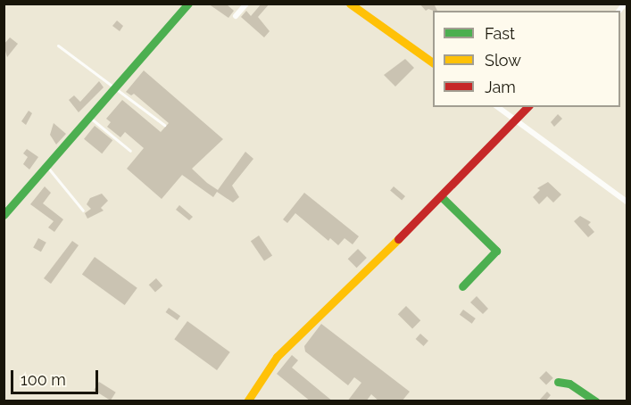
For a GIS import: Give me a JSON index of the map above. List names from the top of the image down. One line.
{"legend":["Fast","Slow","Jam"],"scale_bar":"100 m"}
